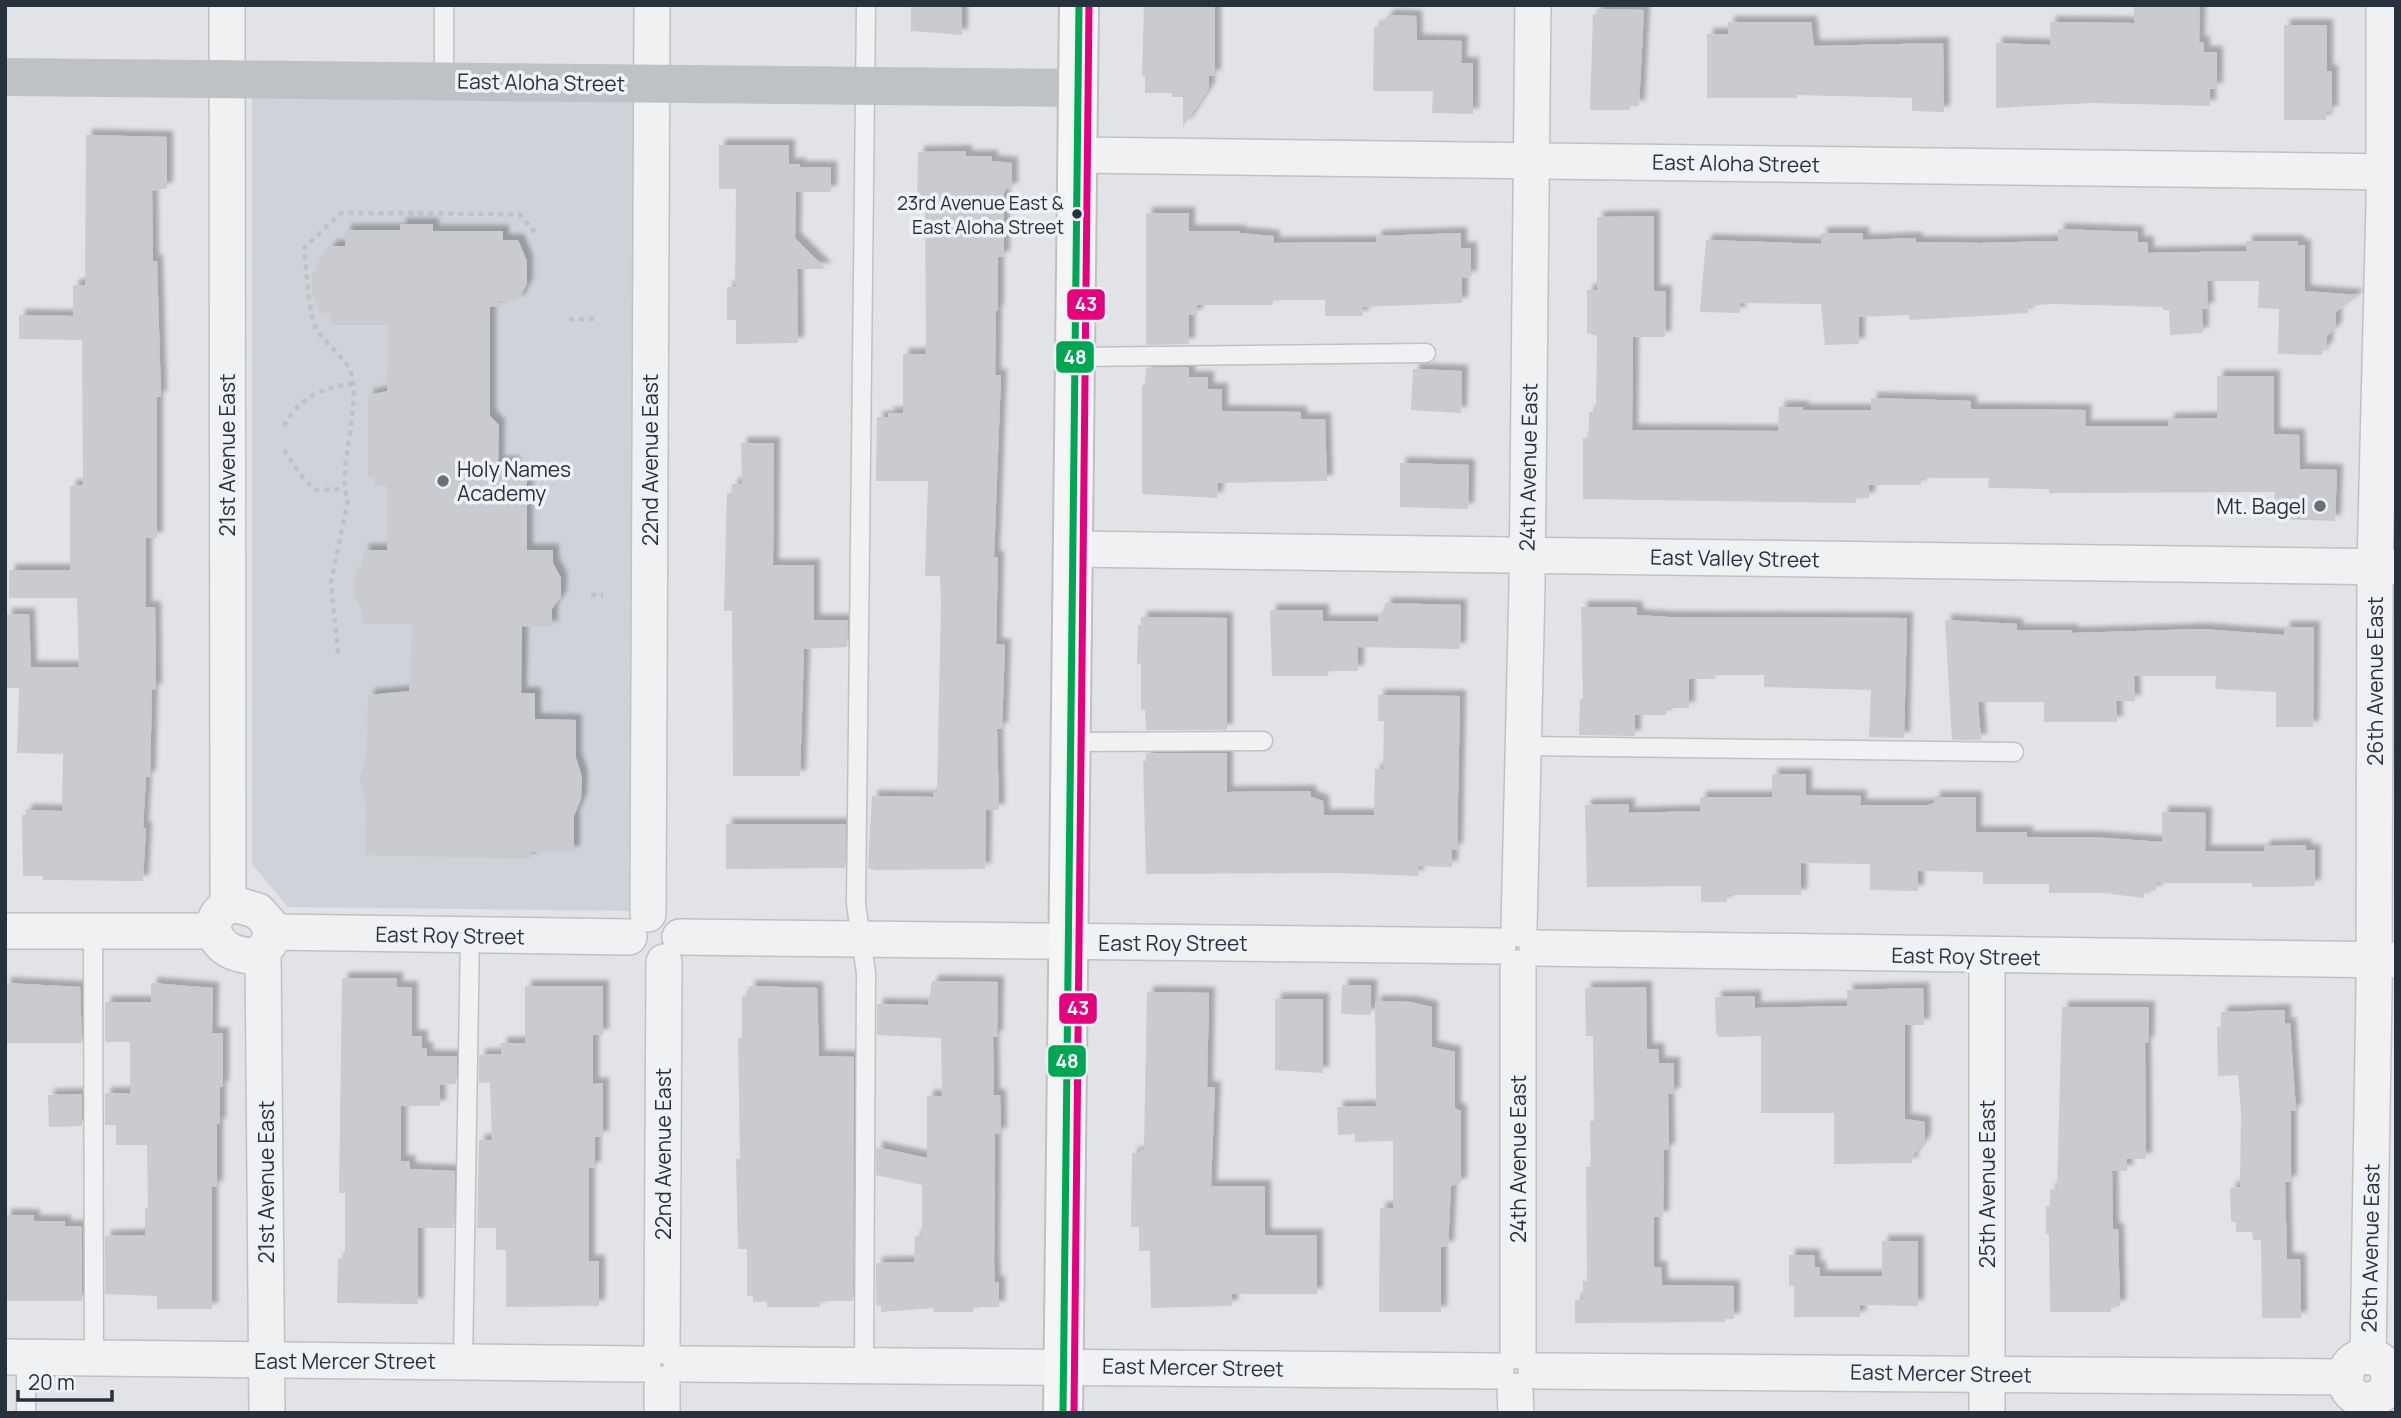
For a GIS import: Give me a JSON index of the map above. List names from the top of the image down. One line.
{"streets":{"street":["East Aloha Street","21st Avenue East","22nd Avenue East","24th Avenue East","East Valley Street","26th Avenue East","East Roy Street","25th Avenue East","East Mercer Street"]},"crossings":[["East Aloha Street","21st Avenue East"],["East Aloha Street","22nd Avenue East"],["East Aloha Street","24th Avenue East"],["East Aloha Street","26th Avenue East"],["21st Avenue East","East Roy Street"],["21st Avenue East","East Mercer Street"],["22nd Avenue East","East Roy Street"],["22nd Avenue East","East Mercer Street"],["24th Avenue East","East Valley Street"],["24th Avenue East","East Roy Street"],["24th Avenue East","East Mercer Street"],["East Valley Street","26th Avenue East"],["26th Avenue East","East Roy Street"],["26th Avenue East","East Mercer Street"],["East Roy Street","25th Avenue East"],["25th Avenue East","East Mercer Street"]],"places":["23rd Avenue East & East Aloha Street","Holy Names Academy","Mt. Bagel"],"lines":["transit line 48","transit line 43"],"scale_bar":"20 m"}
